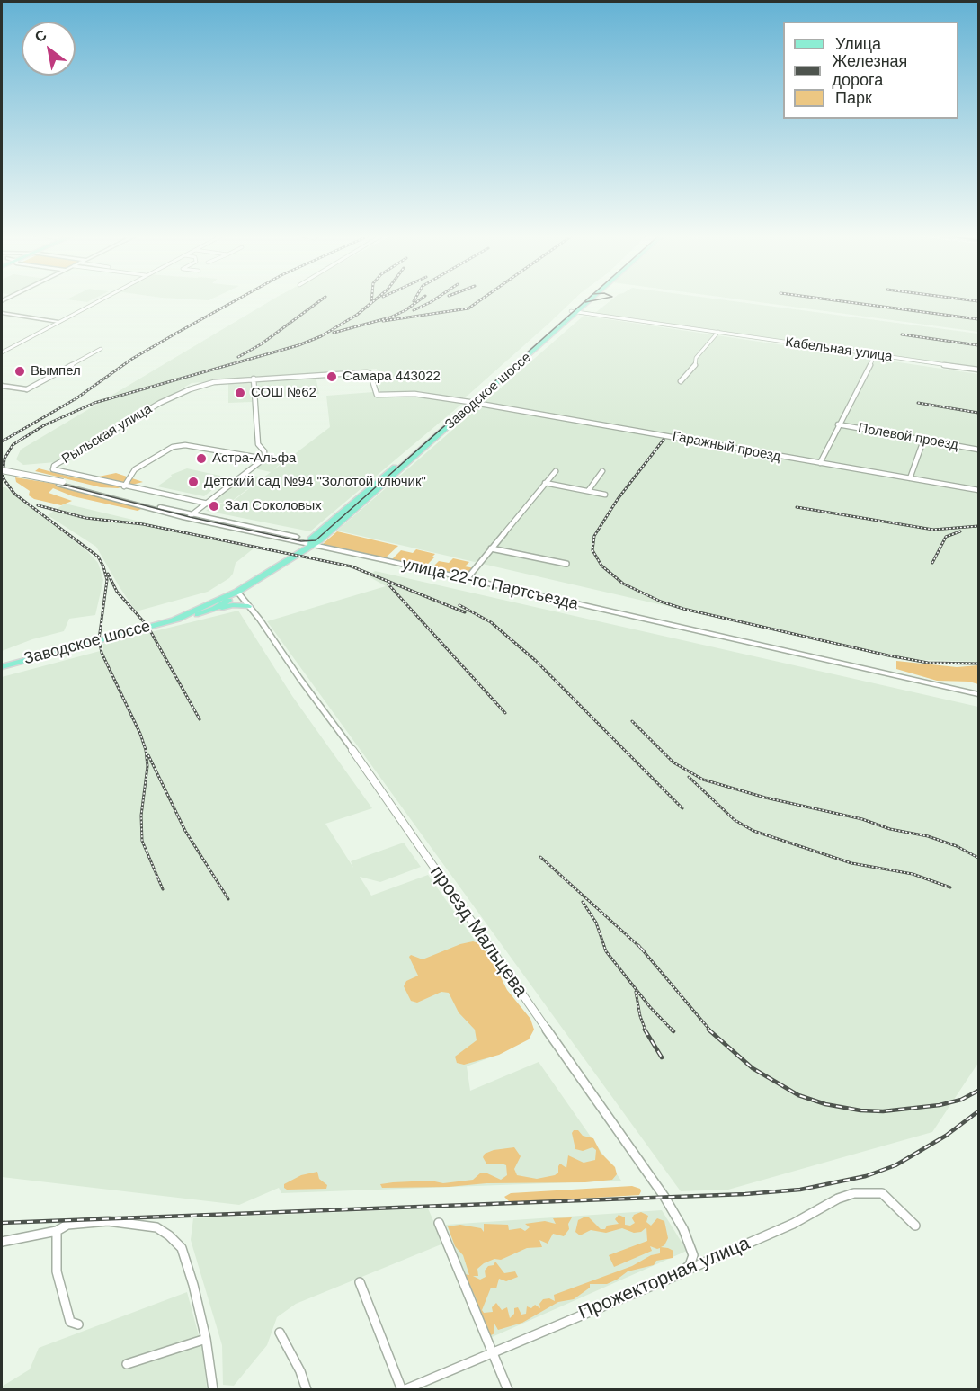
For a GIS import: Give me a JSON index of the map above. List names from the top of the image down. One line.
{"streets":{"main road":["Заводское шоссе"],"street":["Кабельная улица","Рыльская улица","Полевой проезд","Гаражный проезд","улица 22-го Партсъезда","проезд Мальцева","Прожекторная улица"]},"crossings":[["Кабельная улица","Заводское шоссе"],["Заводское шоссе","Гаражный проезд"],["Заводское шоссе","улица 22-го Партсъезда"],["Заводское шоссе","проезд Мальцева"],["Рыльская улица","Гаражный проезд"],["проезд Мальцева","Прожекторная улица"]],"places":["Вымпел","Самара 443022","СОШ №62","Астра-Альфа","Детский сад №94 \"Золотой ключик\"","Зал Соколовых"],"legend":["Улица","Железная дорога","Парк"],"north":"top left"}
